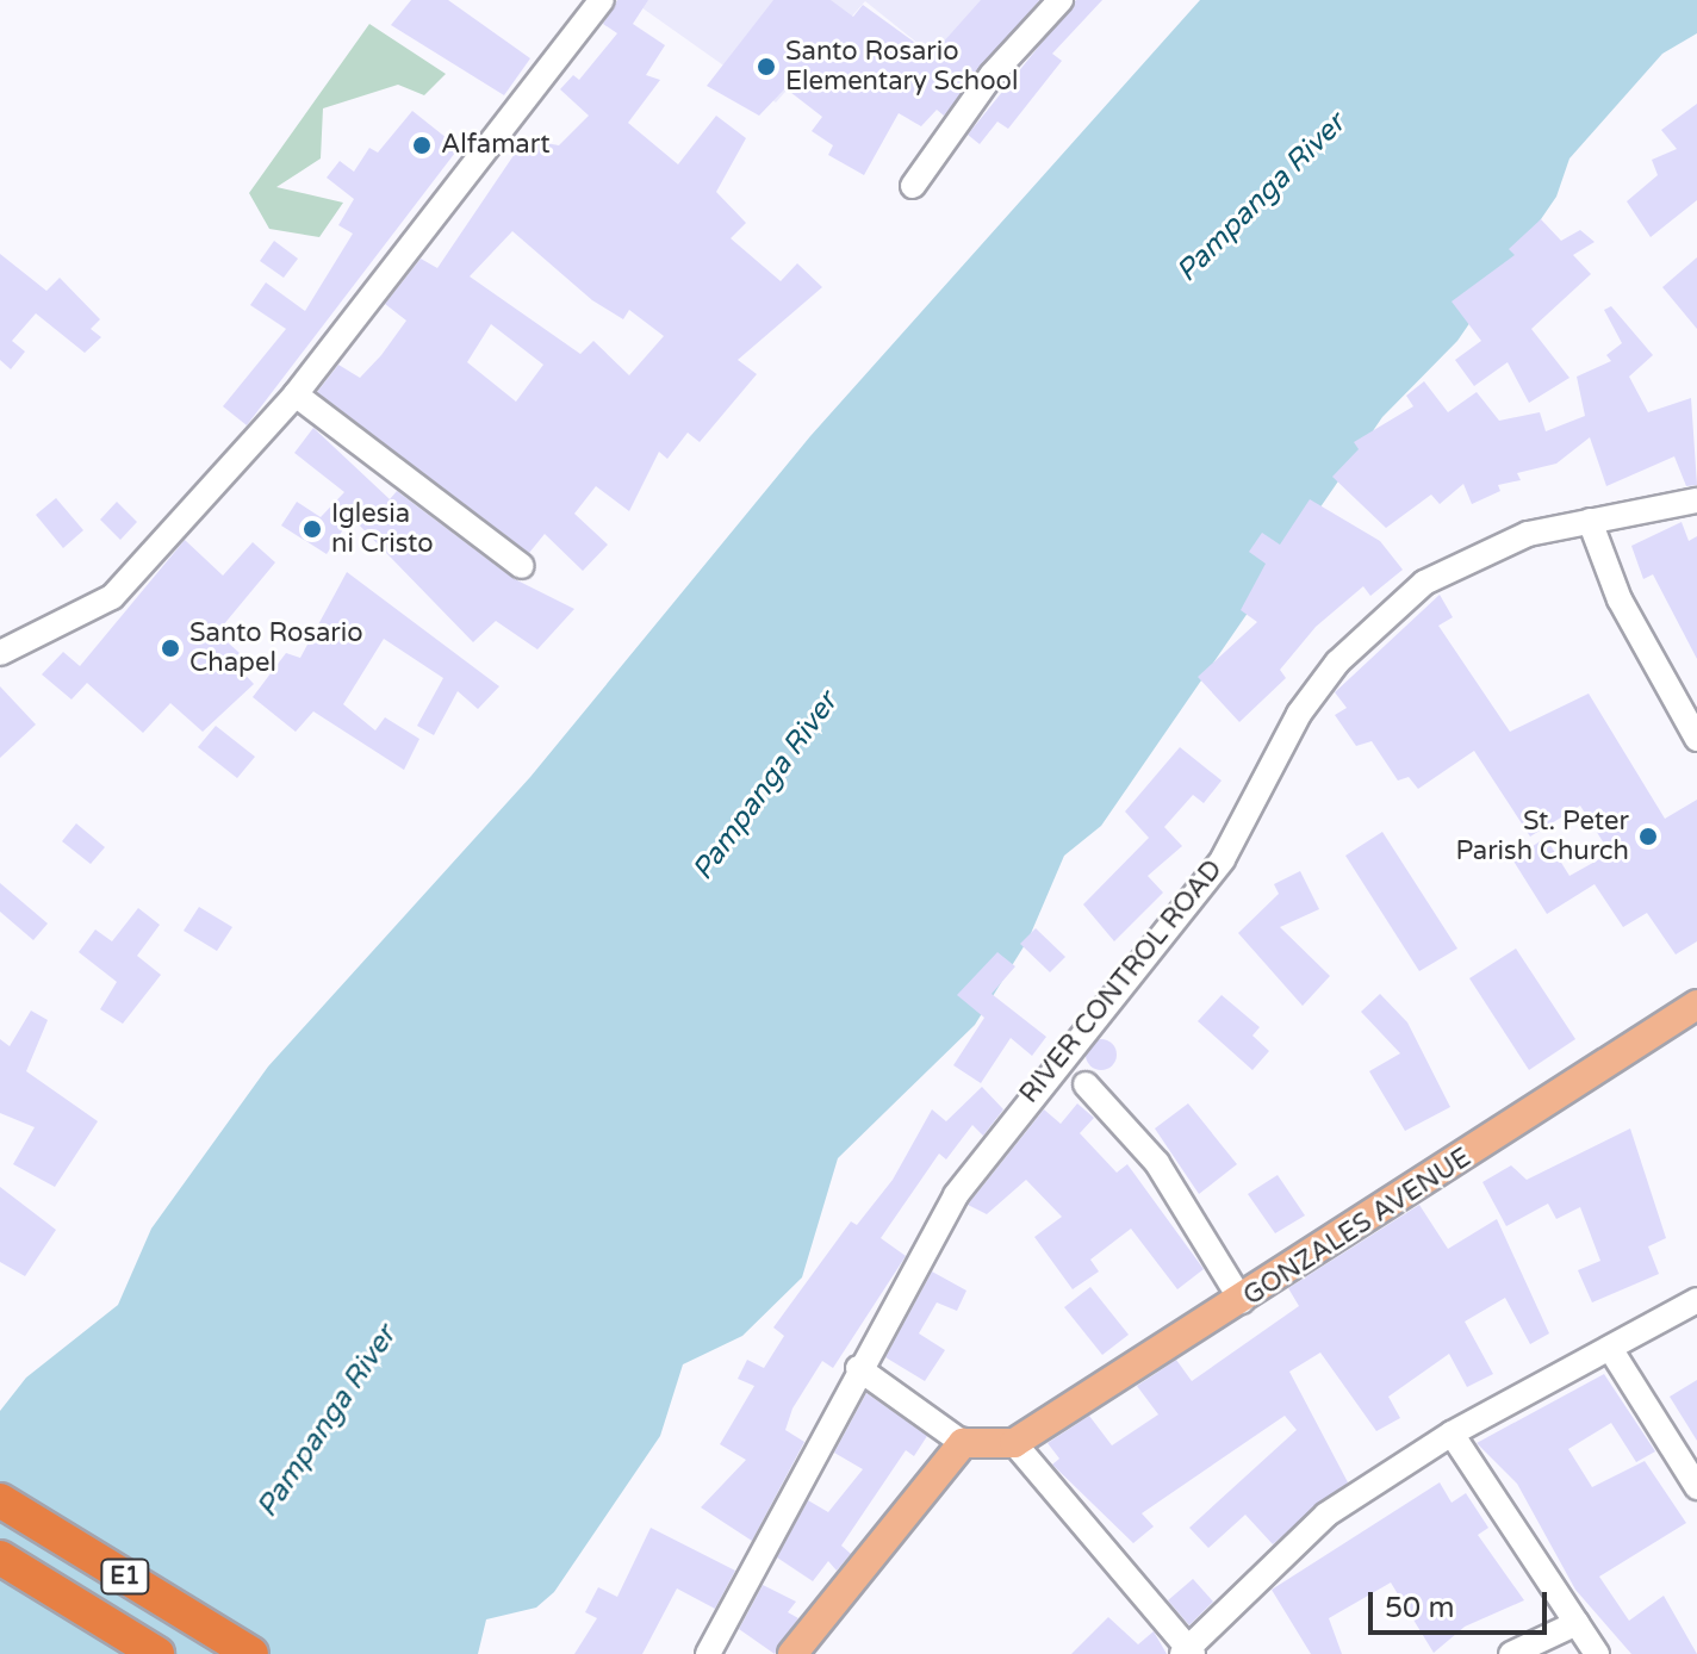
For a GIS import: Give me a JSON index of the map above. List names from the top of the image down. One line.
{"streets":{"highway":["E1"],"main road":["GONZALES AVENUE"],"street":["RIVER CONTROL ROAD"]},"water":["Pampanga River"],"places":["Santo Rosario Elementary School","Alfamart","Iglesia ni Cristo","Santo Rosario Chapel","St. Peter Parish Church"],"scale_bar":"50 m"}
